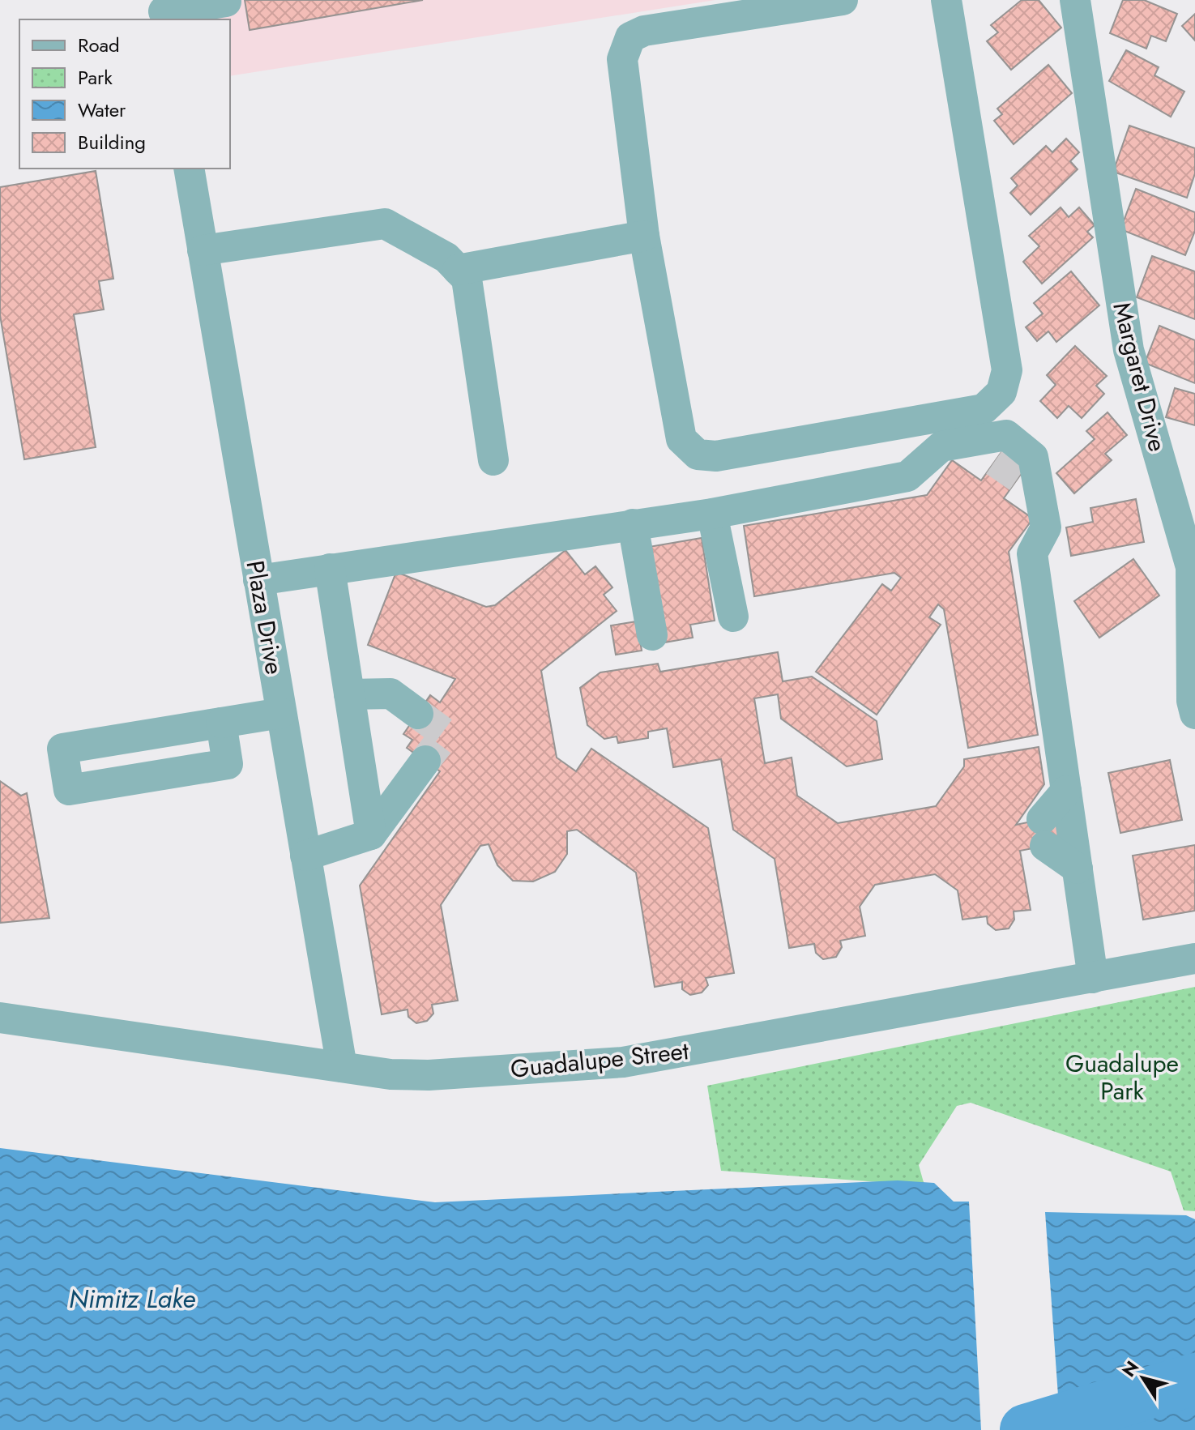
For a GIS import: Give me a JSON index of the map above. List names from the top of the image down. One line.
{"streets":{"street":["Margaret Drive","Plaza Drive","Guadalupe Street"]},"crossings":[["Plaza Drive","Guadalupe Street"]],"water":["Nimitz Lake"],"parks":["Guadalupe Park"],"legend":["Road","Park","Water","Building"],"north":"top left"}
